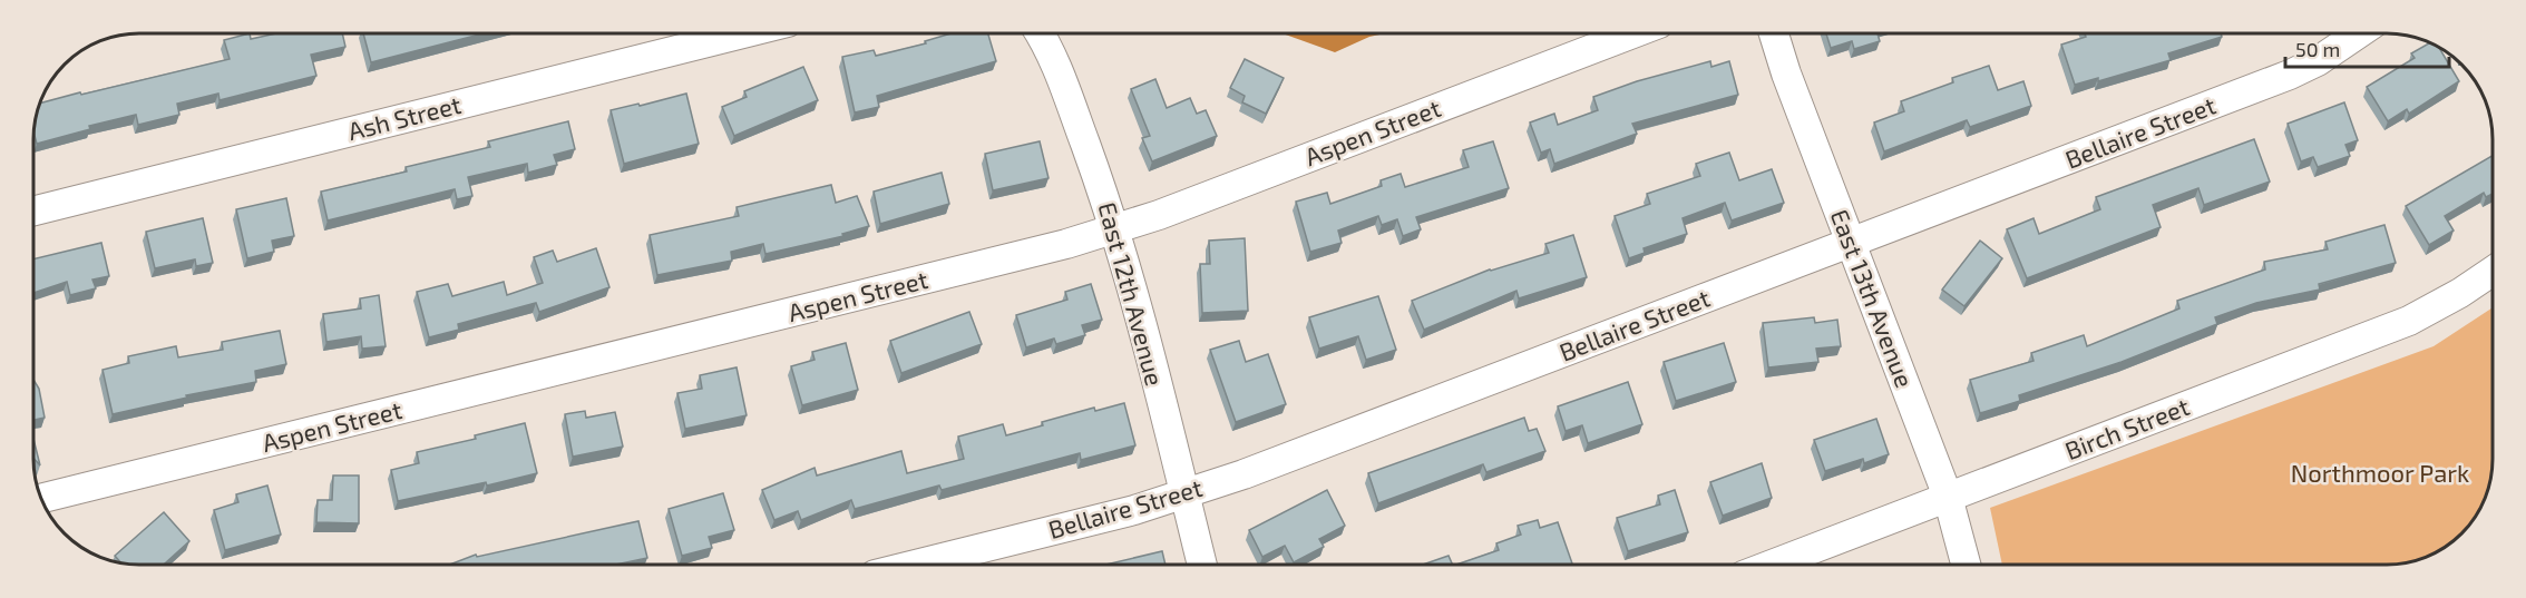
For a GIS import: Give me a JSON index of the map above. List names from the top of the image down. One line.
{"streets":{"street":["Ash Street","Aspen Street","Bellaire Street","East 12th Avenue","East 13th Avenue","Birch Street"]},"crossings":[["Aspen Street","East 12th Avenue"],["Bellaire Street","East 12th Avenue"],["Bellaire Street","East 13th Avenue"],["East 13th Avenue","Birch Street"]],"parks":["Northmoor Park"],"scale_bar":"50 m"}
